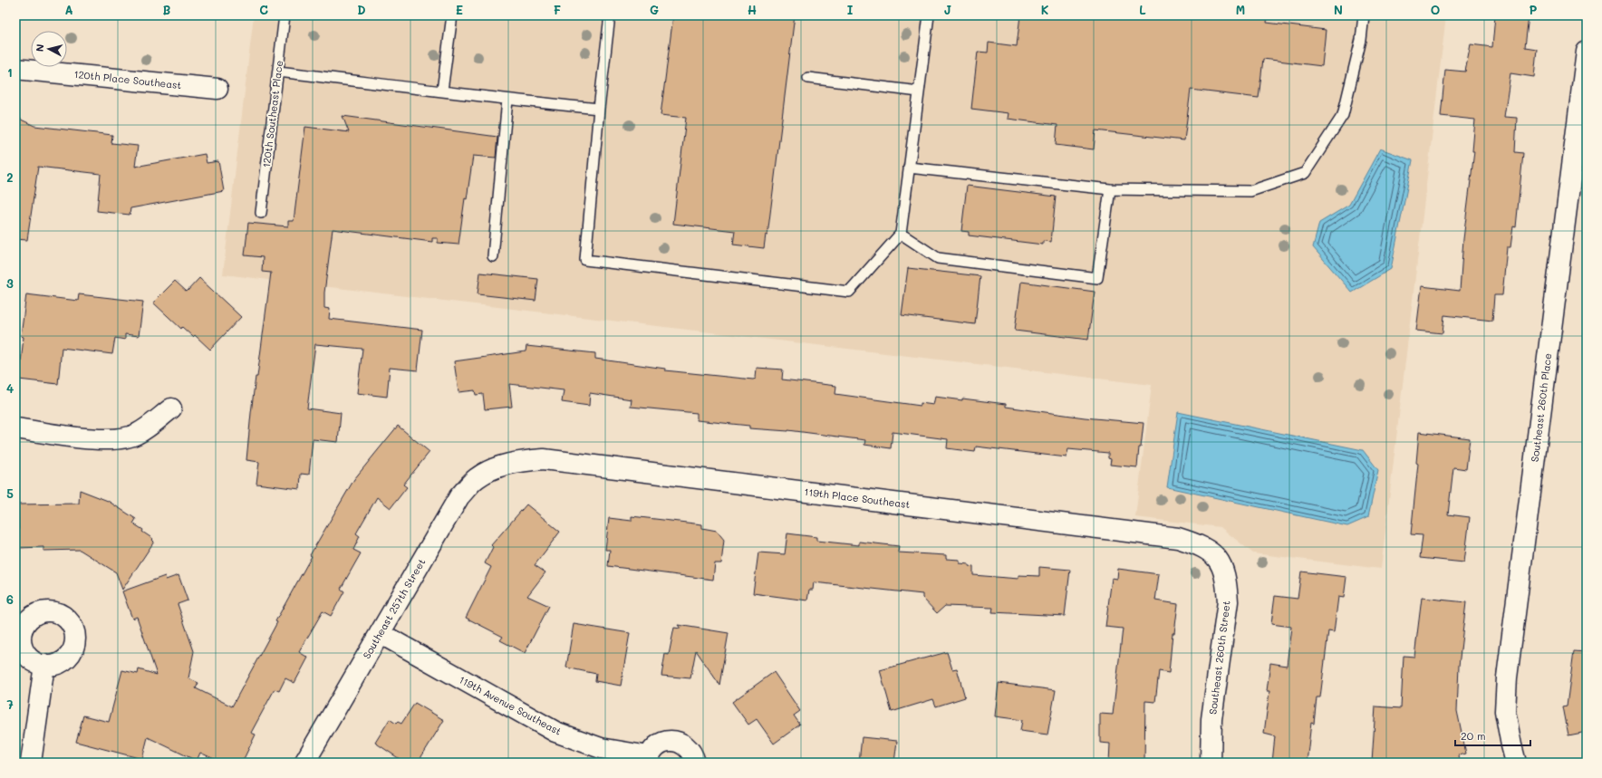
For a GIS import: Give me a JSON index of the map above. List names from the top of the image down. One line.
{"streets":{"street":["120th Place Southeast","Southeast 260th Place","119th Place Southeast","Southeast 257th Street","Southeast 260th Street","119th Avenue Southeast"],"lane":["120th Southeast Place"]},"crossings":[["119th Place Southeast","Southeast 257th Street"],["119th Place Southeast","Southeast 260th Street"],["Southeast 257th Street","119th Avenue Southeast"]],"scale_bar":"20 m","north":"left","grid":{"columns":["A","B","C","D","E","F","G","H","I","J","K","L","M","N","O","P"],"rows":["1","2","3","4","5","6","7"]}}
